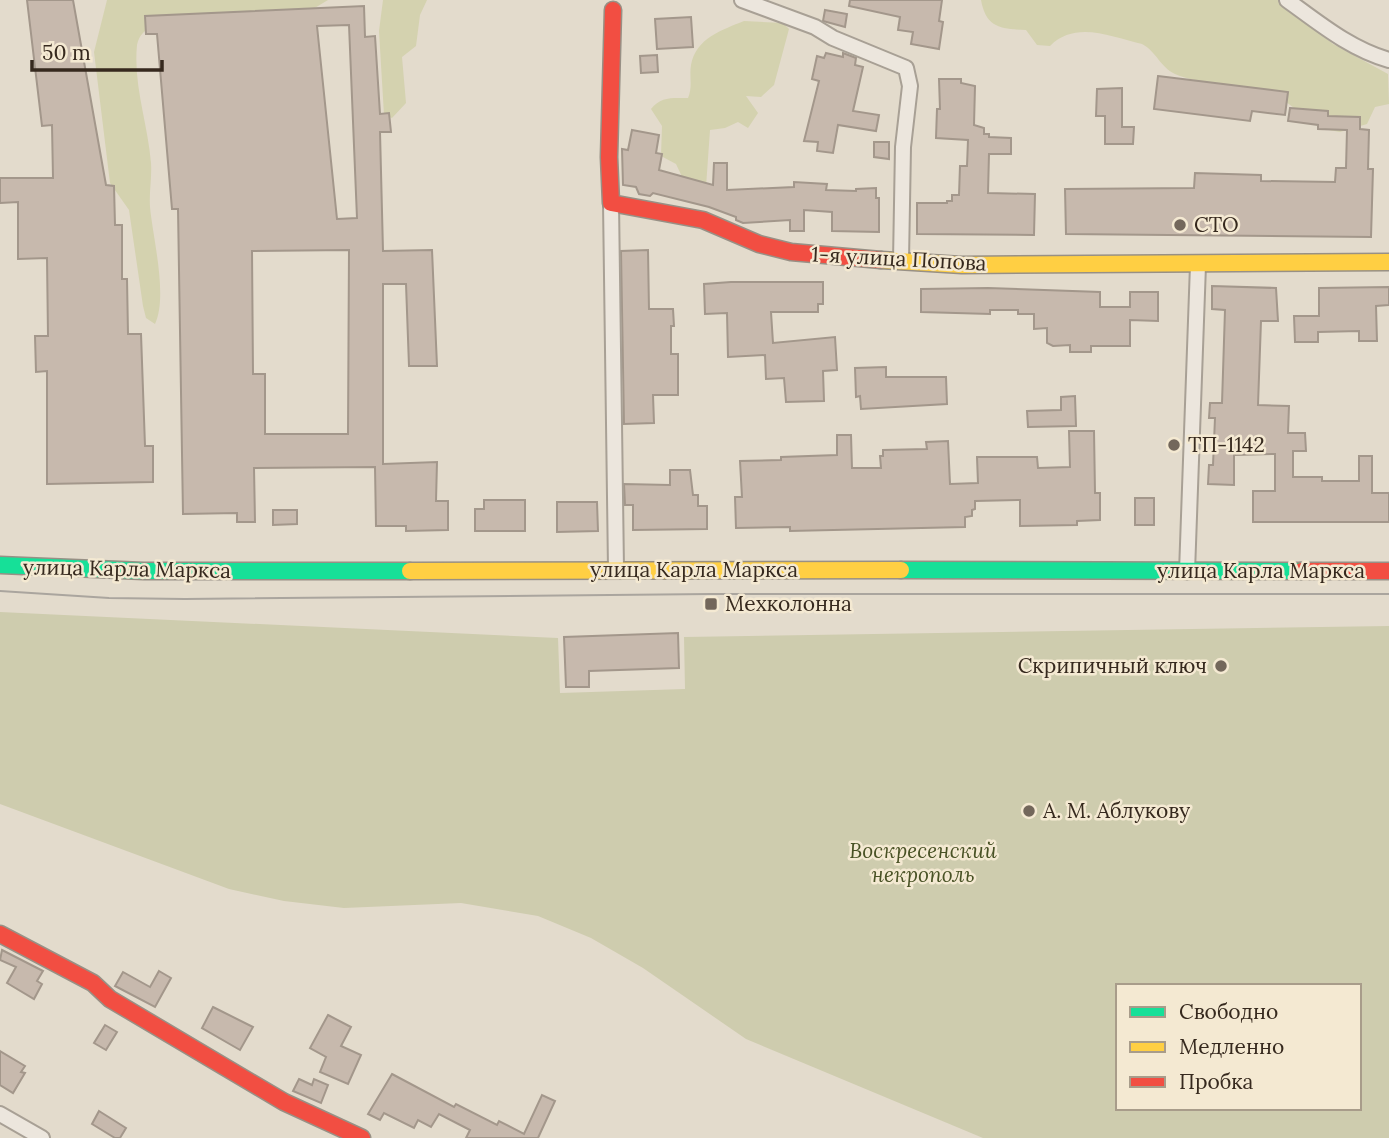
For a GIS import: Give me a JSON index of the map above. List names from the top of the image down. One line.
{"streets":{"street":["1-я улица Попова","улица Карла Маркса"]},"parks":["Воскресенский некрополь"],"places":{"other":["СТО","ТП-1142","Скрипичный ключ","А. М. Аблукову"],"transit":["Мехколонна"]},"legend":["Свободно","Медленно","Пробка"],"scale_bar":"50 m"}
